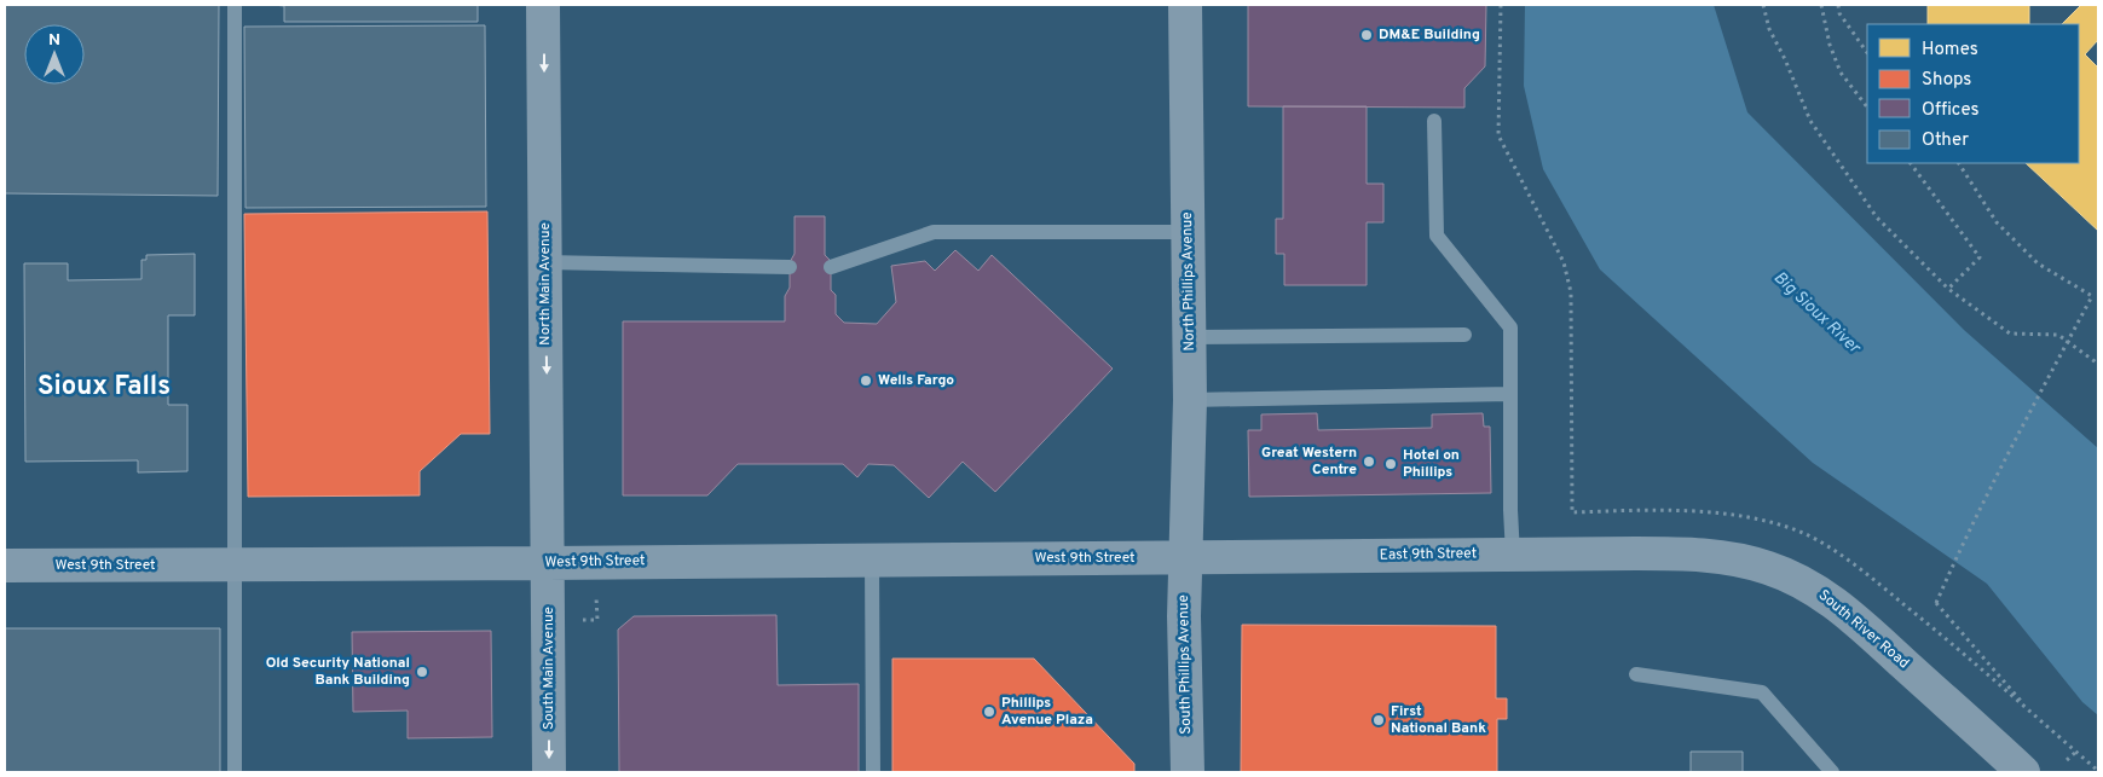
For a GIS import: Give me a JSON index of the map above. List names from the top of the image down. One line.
{"streets":{"street":["North Phillips Avenue","North Main Avenue","East 9th Street","West 9th Street","South River Road","South Phillips Avenue","South Main Avenue"]},"crossings":[["North Phillips Avenue","East 9th Street"],["North Phillips Avenue","West 9th Street"],["North Phillips Avenue","South Phillips Avenue"],["North Main Avenue","West 9th Street"],["North Main Avenue","South Main Avenue"],["East 9th Street","West 9th Street"],["East 9th Street","South River Road"],["East 9th Street","South Phillips Avenue"],["West 9th Street","South Phillips Avenue"],["West 9th Street","South Main Avenue"]],"one_way":["North Main Avenue","South Main Avenue"],"districts":["Sioux Falls"],"water":["Big Sioux River"],"places":["DM&E Building","Wells Fargo","Great Western Centre","Hotel on Phillips","Old Security National Bank Building","Phillips Avenue Plaza","First National Bank"],"legend":["Homes","Shops","Offices","Other"],"north":"top"}
